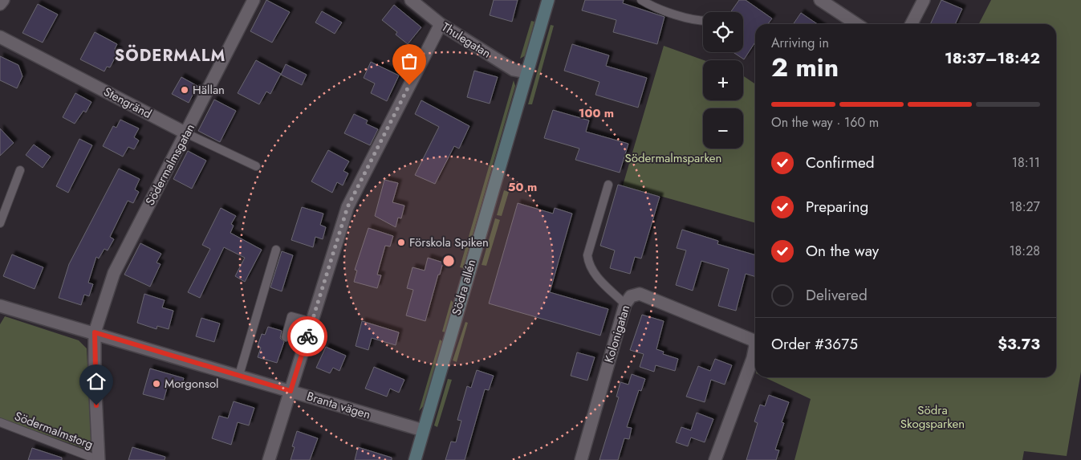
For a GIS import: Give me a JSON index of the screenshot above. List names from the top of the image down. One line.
{"streets":{"street":["Thulegatan","Stengränd","Södermalmsgatan","Södra allén","Kolonigatan","Branta vägen"],"lane":["Södermalmstorg"]},"crossings":[["Thulegatan","Södra allén"],["Stengränd","Södermalmsgatan"],["Södermalmsgatan","Branta vägen"],["Södermalmsgatan","Södermalmstorg"],["Södra allén","Branta vägen"]],"districts":["SÖDERMALM"],"parks":["Södermalmsparken","Södra Skogsparken"],"places":["Hällan","Förskola Spiken","Morgonsol"],"page":{"map_buttons":["+","−"],"heading":["2 min","Arriving in","18:37–18:42"],"panel":["Order #3675","$3.73"],"bar":"On the way · 160 m","list":[["Confirmed","18:11"],["Preparing","18:27"],["On the way","18:28"],"Delivered"]},"rings":["100 m","50 m"]}
